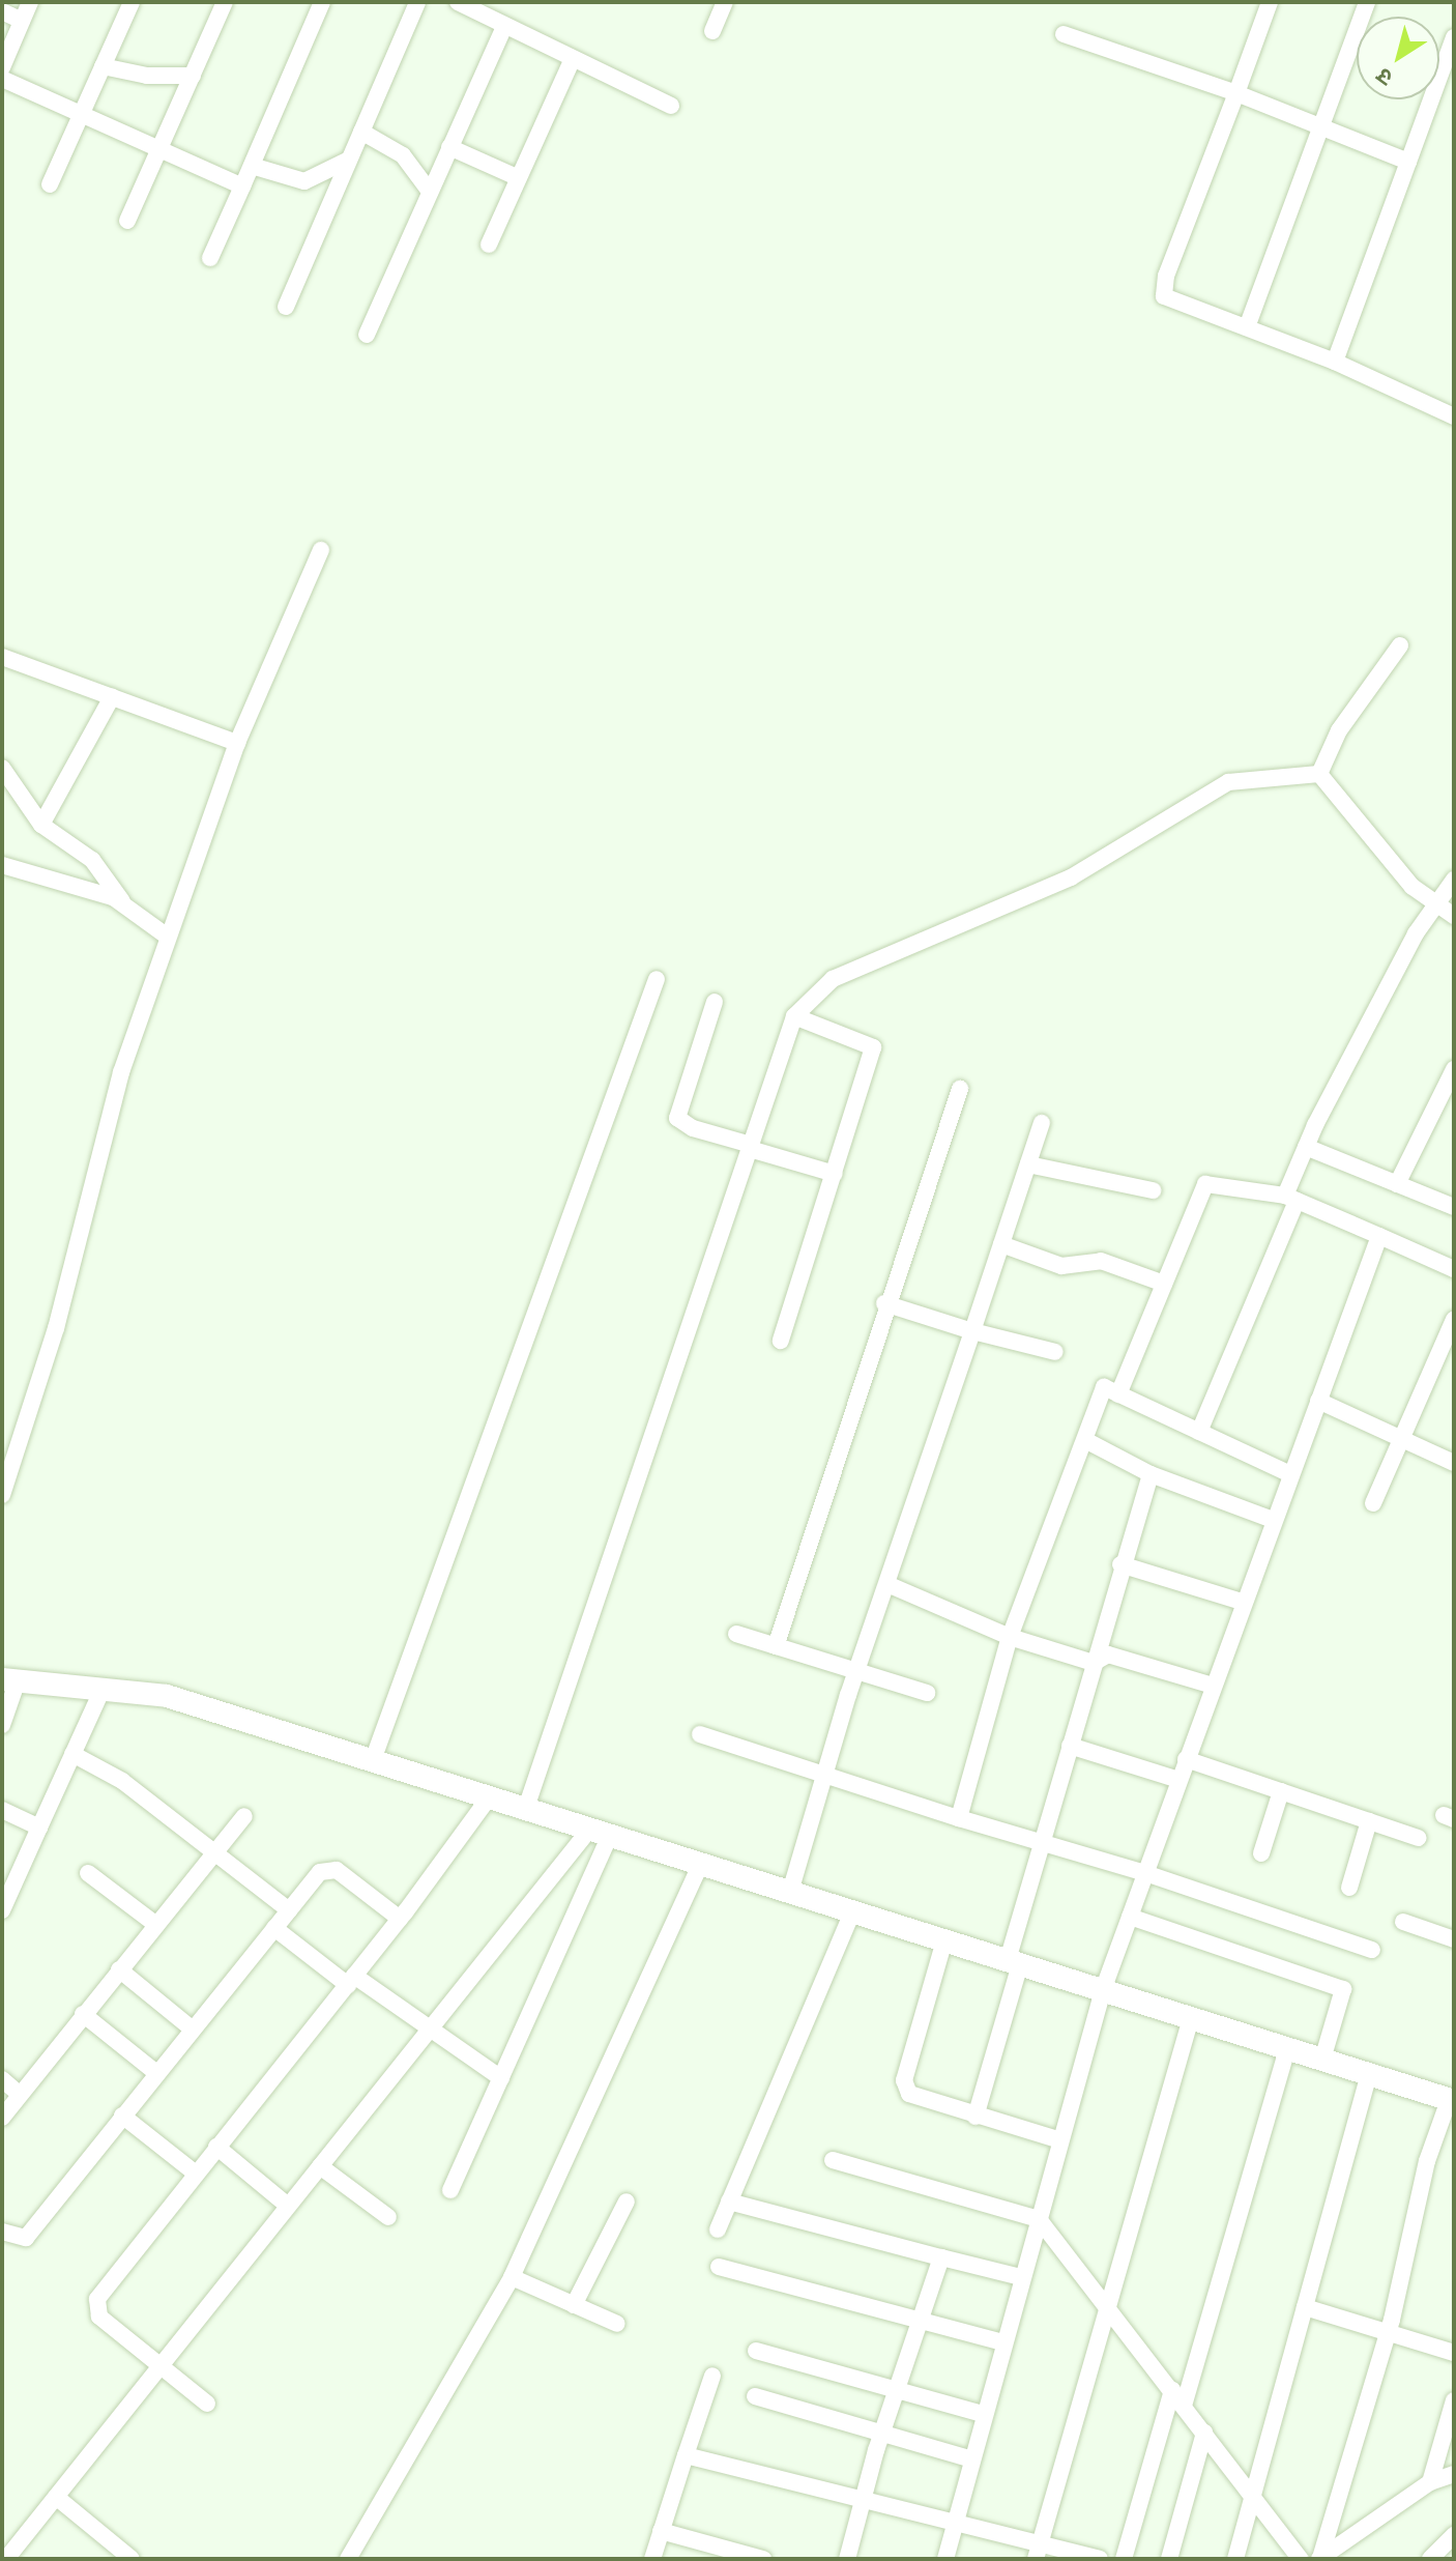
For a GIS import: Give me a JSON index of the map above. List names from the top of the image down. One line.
{"north":"bottom left"}
